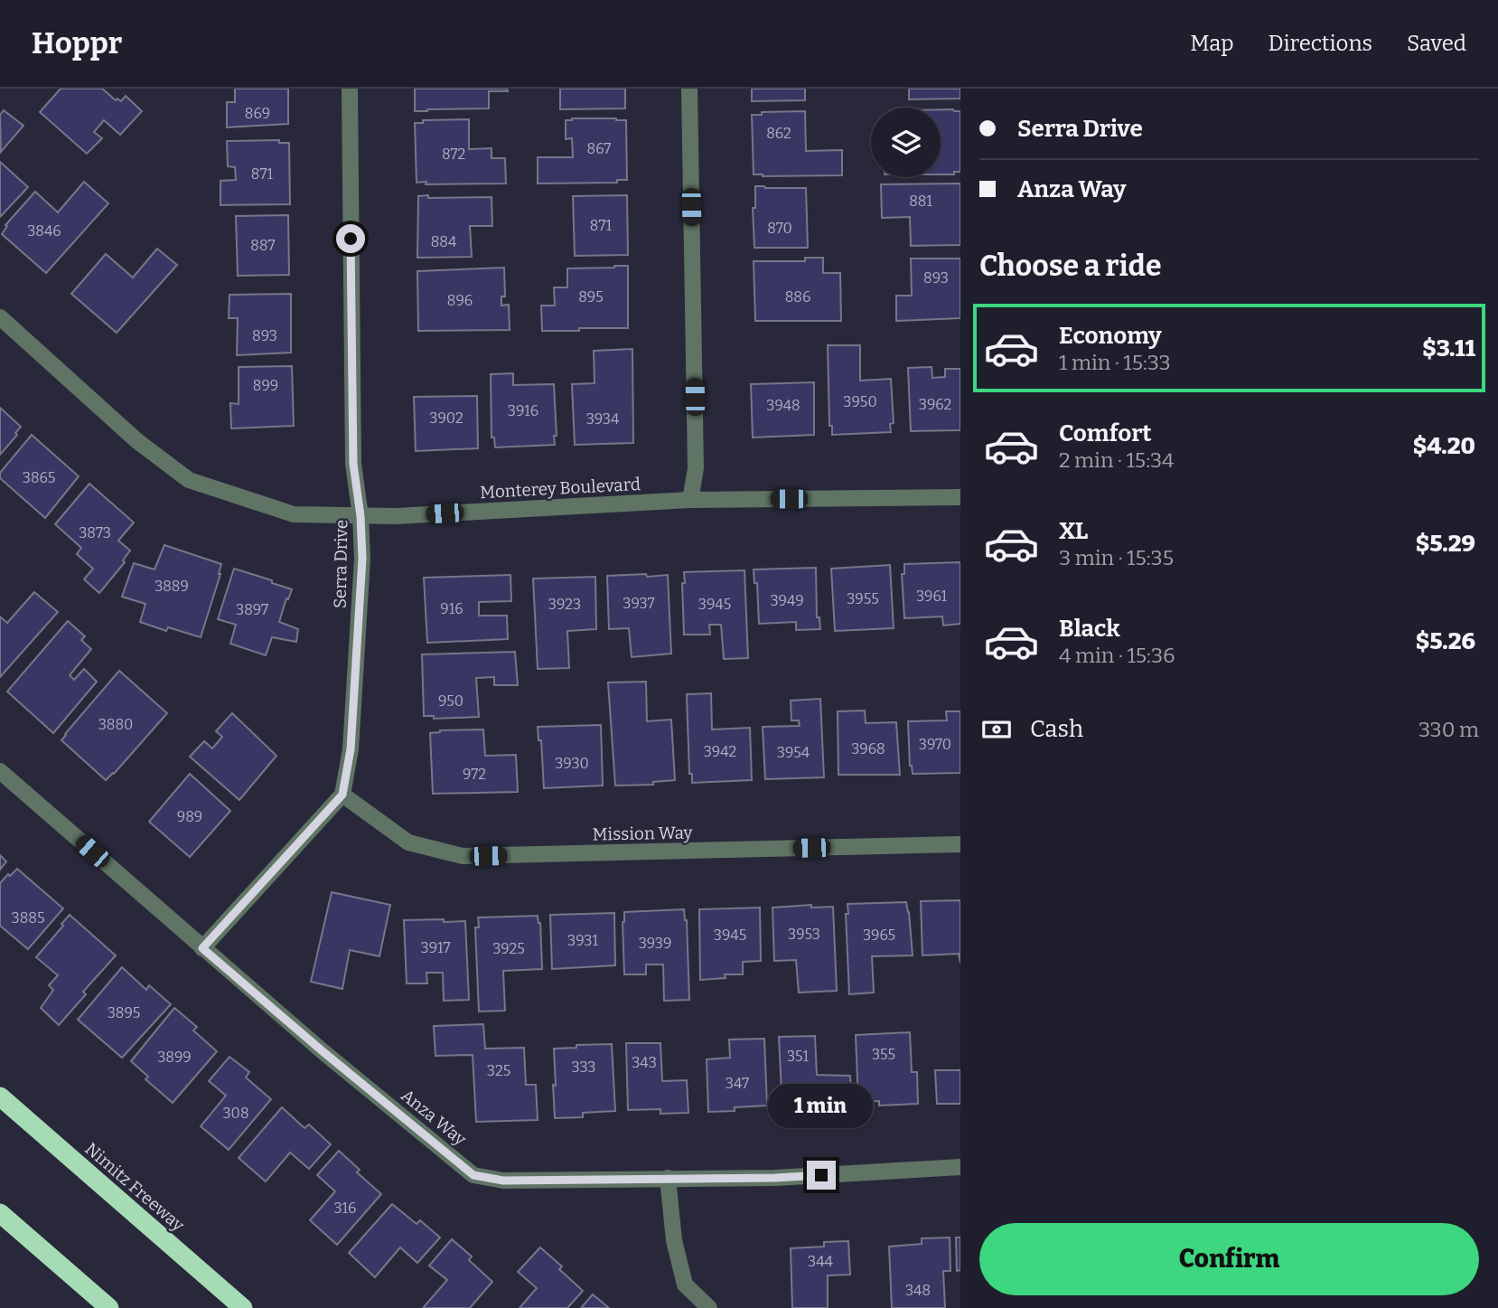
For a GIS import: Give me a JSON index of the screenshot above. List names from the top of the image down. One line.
{"streets":{"highway":["Nimitz Freeway"],"street":["Monterey Boulevard","Serra Drive","Mission Way","Anza Way"]},"crossings":[["Monterey Boulevard","Serra Drive"],["Serra Drive","Mission Way"]],"house_numbers":["869","862","867","872","871","881","871","870","3846","884","887","893","895","886","896","893","899","3950","3962","3948","3916","3902","3934","3865","3873","3889","3961","3955","3949","3937","3923","3945","916","3897","950","3880","3970","3968","3942","3954","3930","972","989","3885","3953","3945","3965","3931","3939","3917","3925","3895","355","351","3899","343","333","325","347","308","316","344","348"],"page":{"header":"Hoppr","nav":["Map","Directions","Saved"],"banner":["Serra Drive","Anza Way"],"heading":"Choose a ride","list":[{"name":"Economy","note":"1 min · 15:33","value":"$3.11"},{"name":"Comfort","note":"2 min · 15:34","value":"$4.20"},{"name":"XL","note":"3 min · 15:35","value":"$5.29"},{"name":"Black","note":"4 min · 15:36","value":"$5.26"}],"pay":["Cash","330 m"],"bubble":"1 min","buttons":"Confirm"}}
